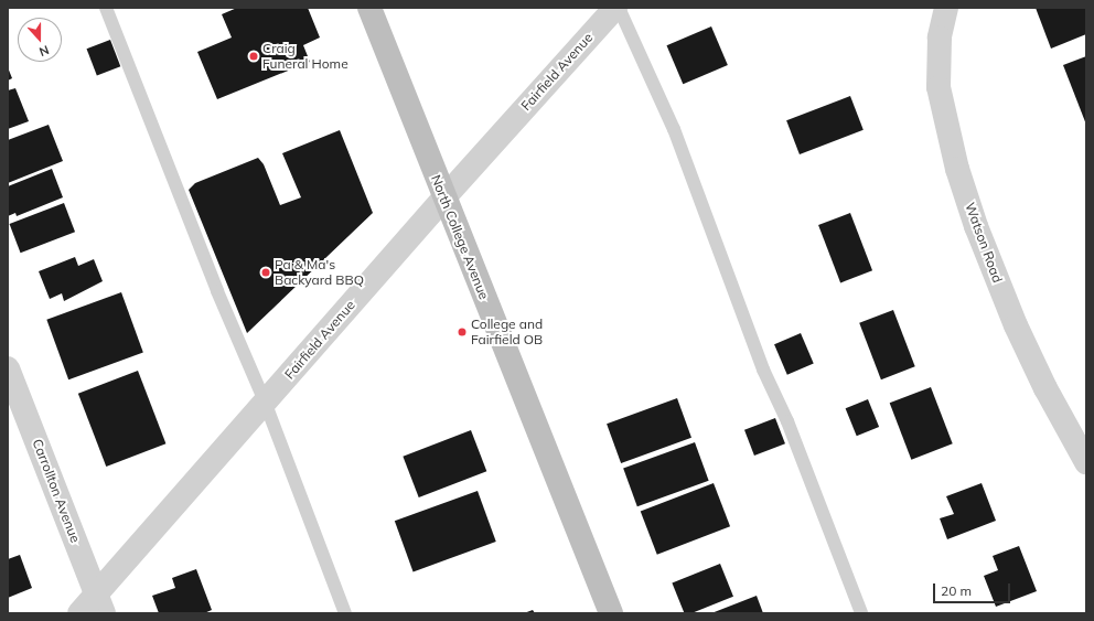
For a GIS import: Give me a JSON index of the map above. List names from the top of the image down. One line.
{"streets":{"main road":["North College Avenue"],"street":["Fairfield Avenue","Watson Road","Carrollton Avenue"]},"crossings":[["Fairfield Avenue","North College Avenue"],["Fairfield Avenue","Carrollton Avenue"]],"places":["Craig Funeral Home","Pa & Ma's Backyard BBQ","College and Fairfield OB"],"scale_bar":"20 m","north":"bottom"}
